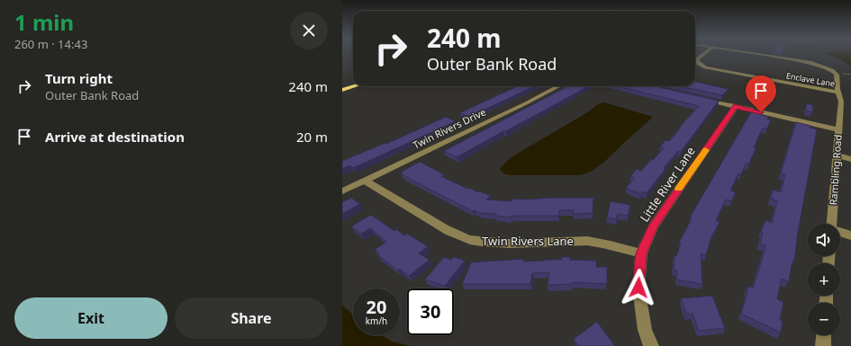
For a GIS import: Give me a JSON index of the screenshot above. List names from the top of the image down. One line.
{"streets":{"street":["Enclave Lane","Twin Rivers Drive","Rambling Road","Little River Lane","Twin Rivers Lane"]},"crossings":[["Enclave Lane","Rambling Road"],["Twin Rivers Drive","Twin Rivers Lane"],["Little River Lane","Twin Rivers Lane"]],"page":{"heading":["1 min","260 m · 14:43"],"turn":["240 m","Outer Bank Road"],"list":[{"name":"Turn right","note":"Outer Bank Road","value":"240 m"},{"name":"Arrive at destination","value":"20 m"}],"map_buttons":["+","−"],"speed":"20 km/h","limit":"30","buttons":["Exit","Share"]}}
